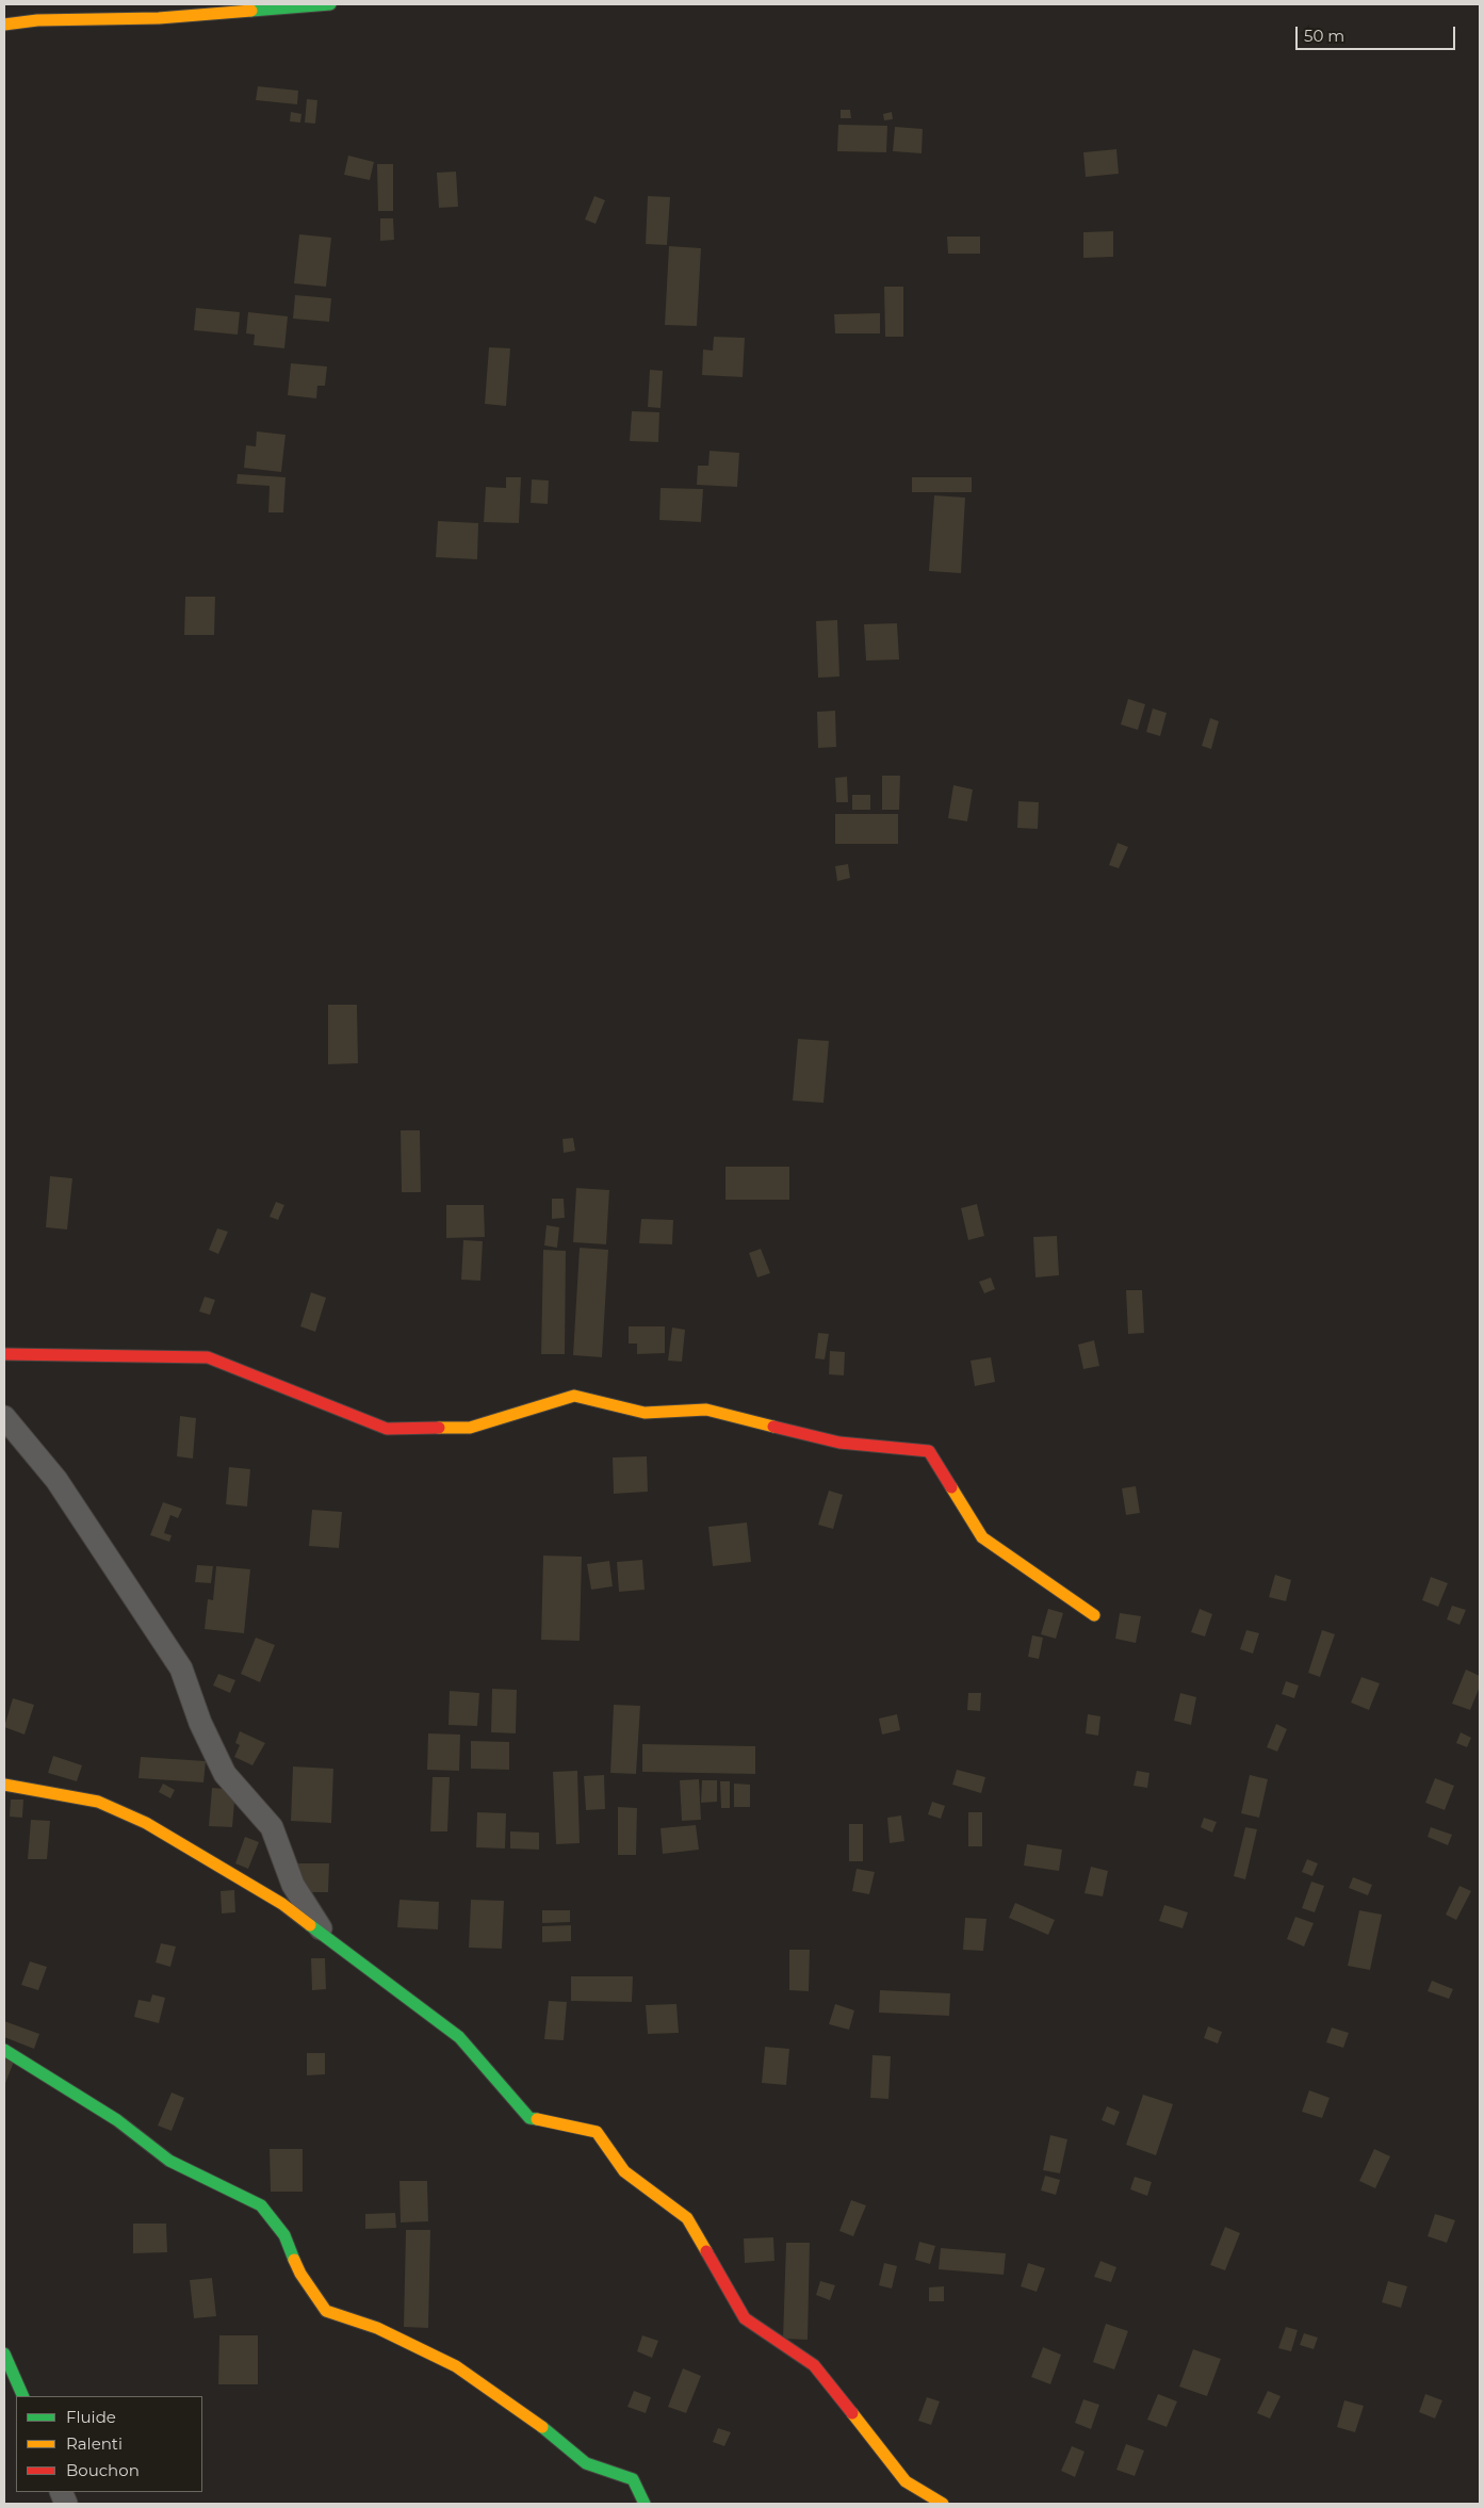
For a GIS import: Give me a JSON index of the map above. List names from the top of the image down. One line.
{"legend":["Fluide","Ralenti","Bouchon"],"scale_bar":"50 m"}
